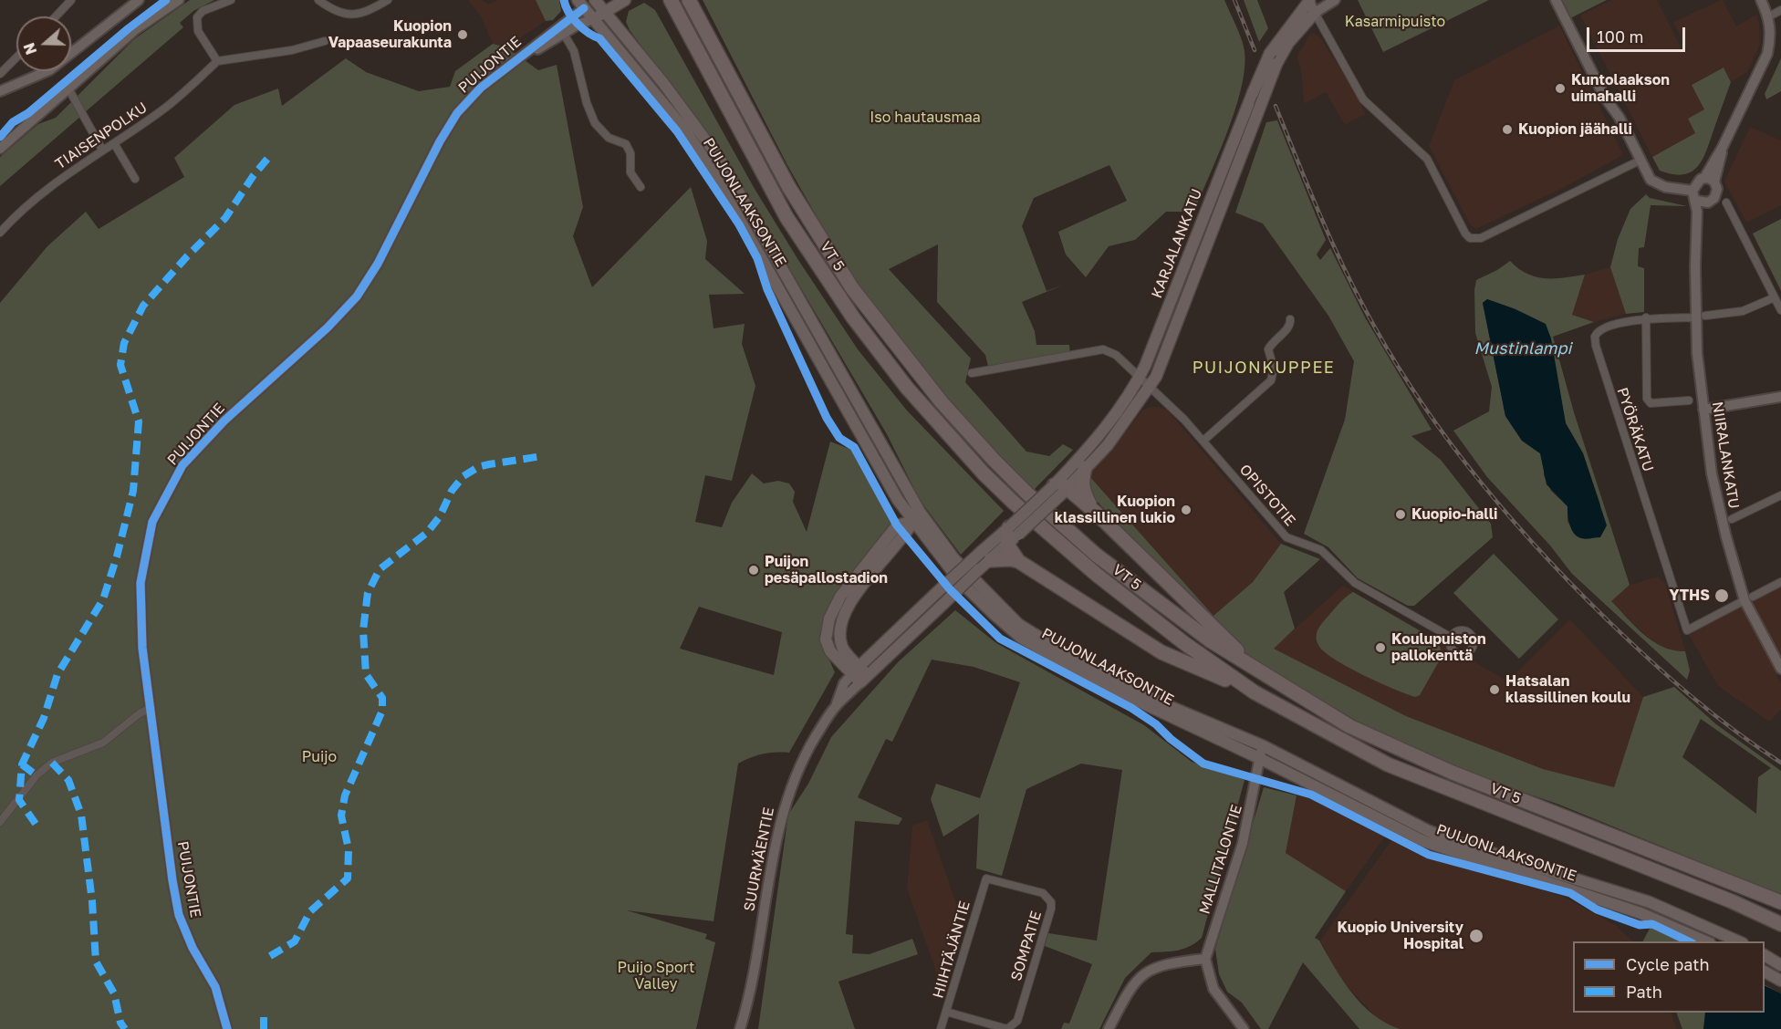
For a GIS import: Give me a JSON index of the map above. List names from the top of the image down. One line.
{"streets":{"highway":["VT 5"],"main road":["PUIJONLAAKSONTIE","KARJALANKATU","SUURMÄENTIE"],"street":["PUIJONTIE","TIAISENPOLKU","PYÖRÄKATU","NIIRALANKATU","OPISTOTIE","MALLITALONTIE","SOMPATIE","HIIHTÄJÄNTIE"]},"crossings":[["PUIJONTIE","PUIJONLAAKSONTIE"],["PUIJONLAAKSONTIE","MALLITALONTIE"],["KARJALANKATU","OPISTOTIE"],["KARJALANKATU","SUURMÄENTIE"],["PYÖRÄKATU","NIIRALANKATU"],["SOMPATIE","HIIHTÄJÄNTIE"]],"districts":["PUIJONKUPPEE"],"water":["Mustinlampi"],"parks":["Kasarmipuisto","Iso hautausmaa","Puijo","Puijo Sport Valley"],"places":["Kuopion Vapaaseurakunta","Kuntolaakson uimahalli","Kuopion jäähalli","Kuopion klassillinen lukio","Kuopio-halli","Puijon pesäpallostadion","YTHS","Koulupuiston pallokenttä","Hatsalan klassillinen koulu","Kuopio University Hospital"],"legend":["Cycle path","Path"],"scale_bar":"100 m","north":"left"}
